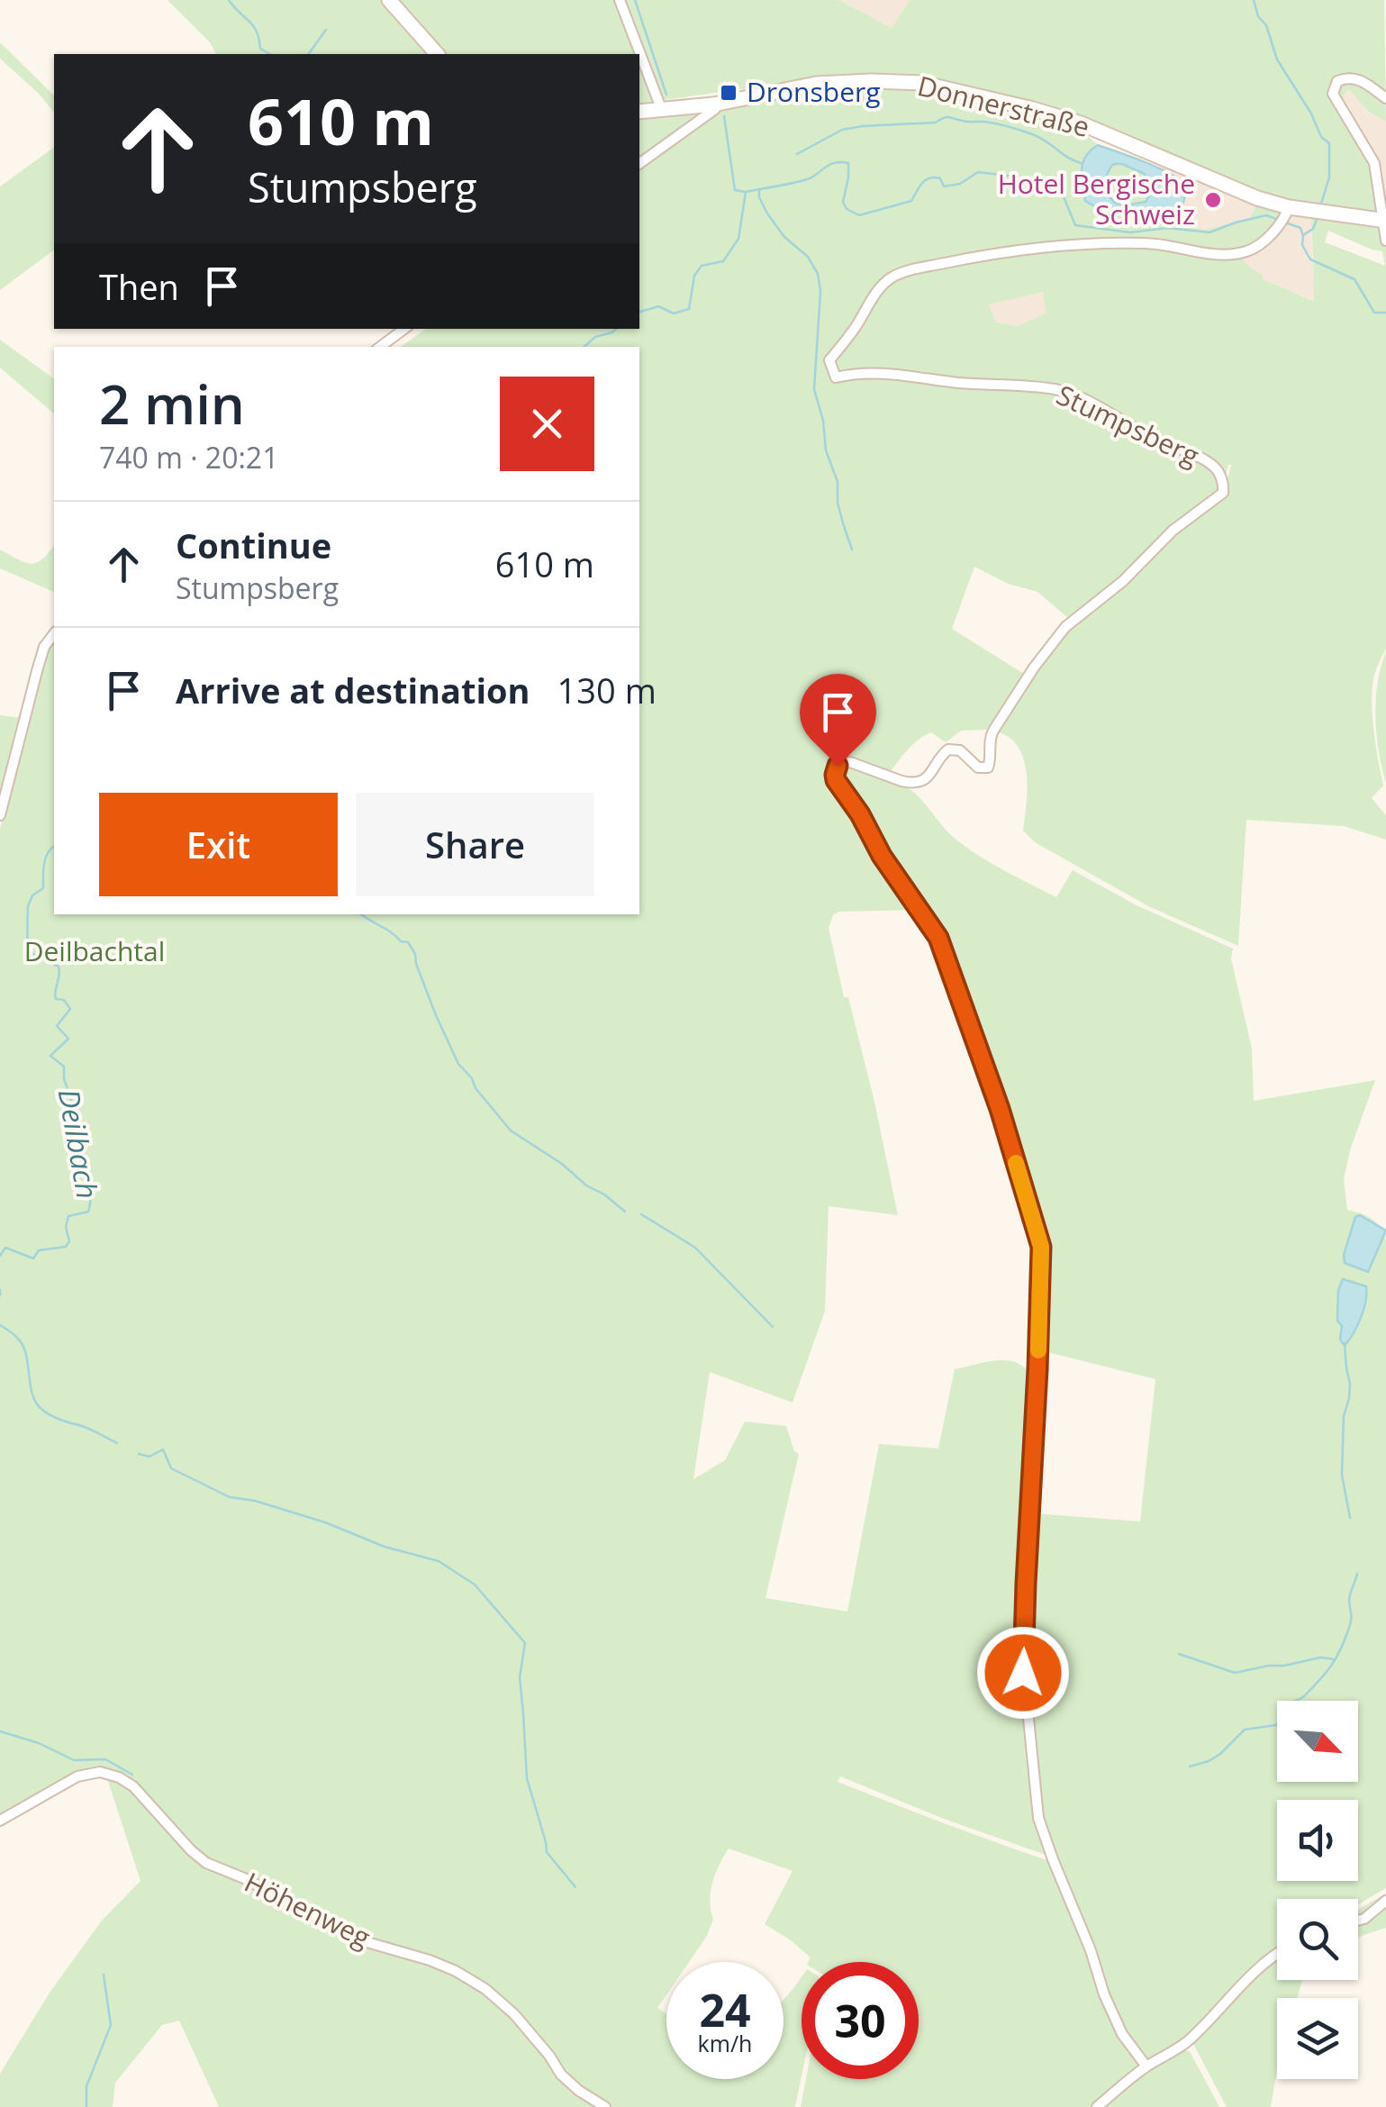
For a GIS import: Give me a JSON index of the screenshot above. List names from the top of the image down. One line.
{"streets":{"main road":["Donnerstraße"],"street":["Stumpsberg","Höhenweg"]},"crossings":[["Donnerstraße","Stumpsberg"]],"water":["Deilbach"],"parks":["Deilbachtal"],"places":{"transit":["Dronsberg"],"other":["Hotel Bergische Schweiz"]},"north":"bottom right","page":{"turn":["610 m","Stumpsberg"],"then":"Then","heading":["2 min","740 m · 20:21"],"list":[{"name":"Continue","note":"Stumpsberg","value":"610 m"},{"name":"Arrive at destination","value":"130 m"}],"buttons":["Exit","Share"],"speed":"24 km/h","limit":"30"}}
